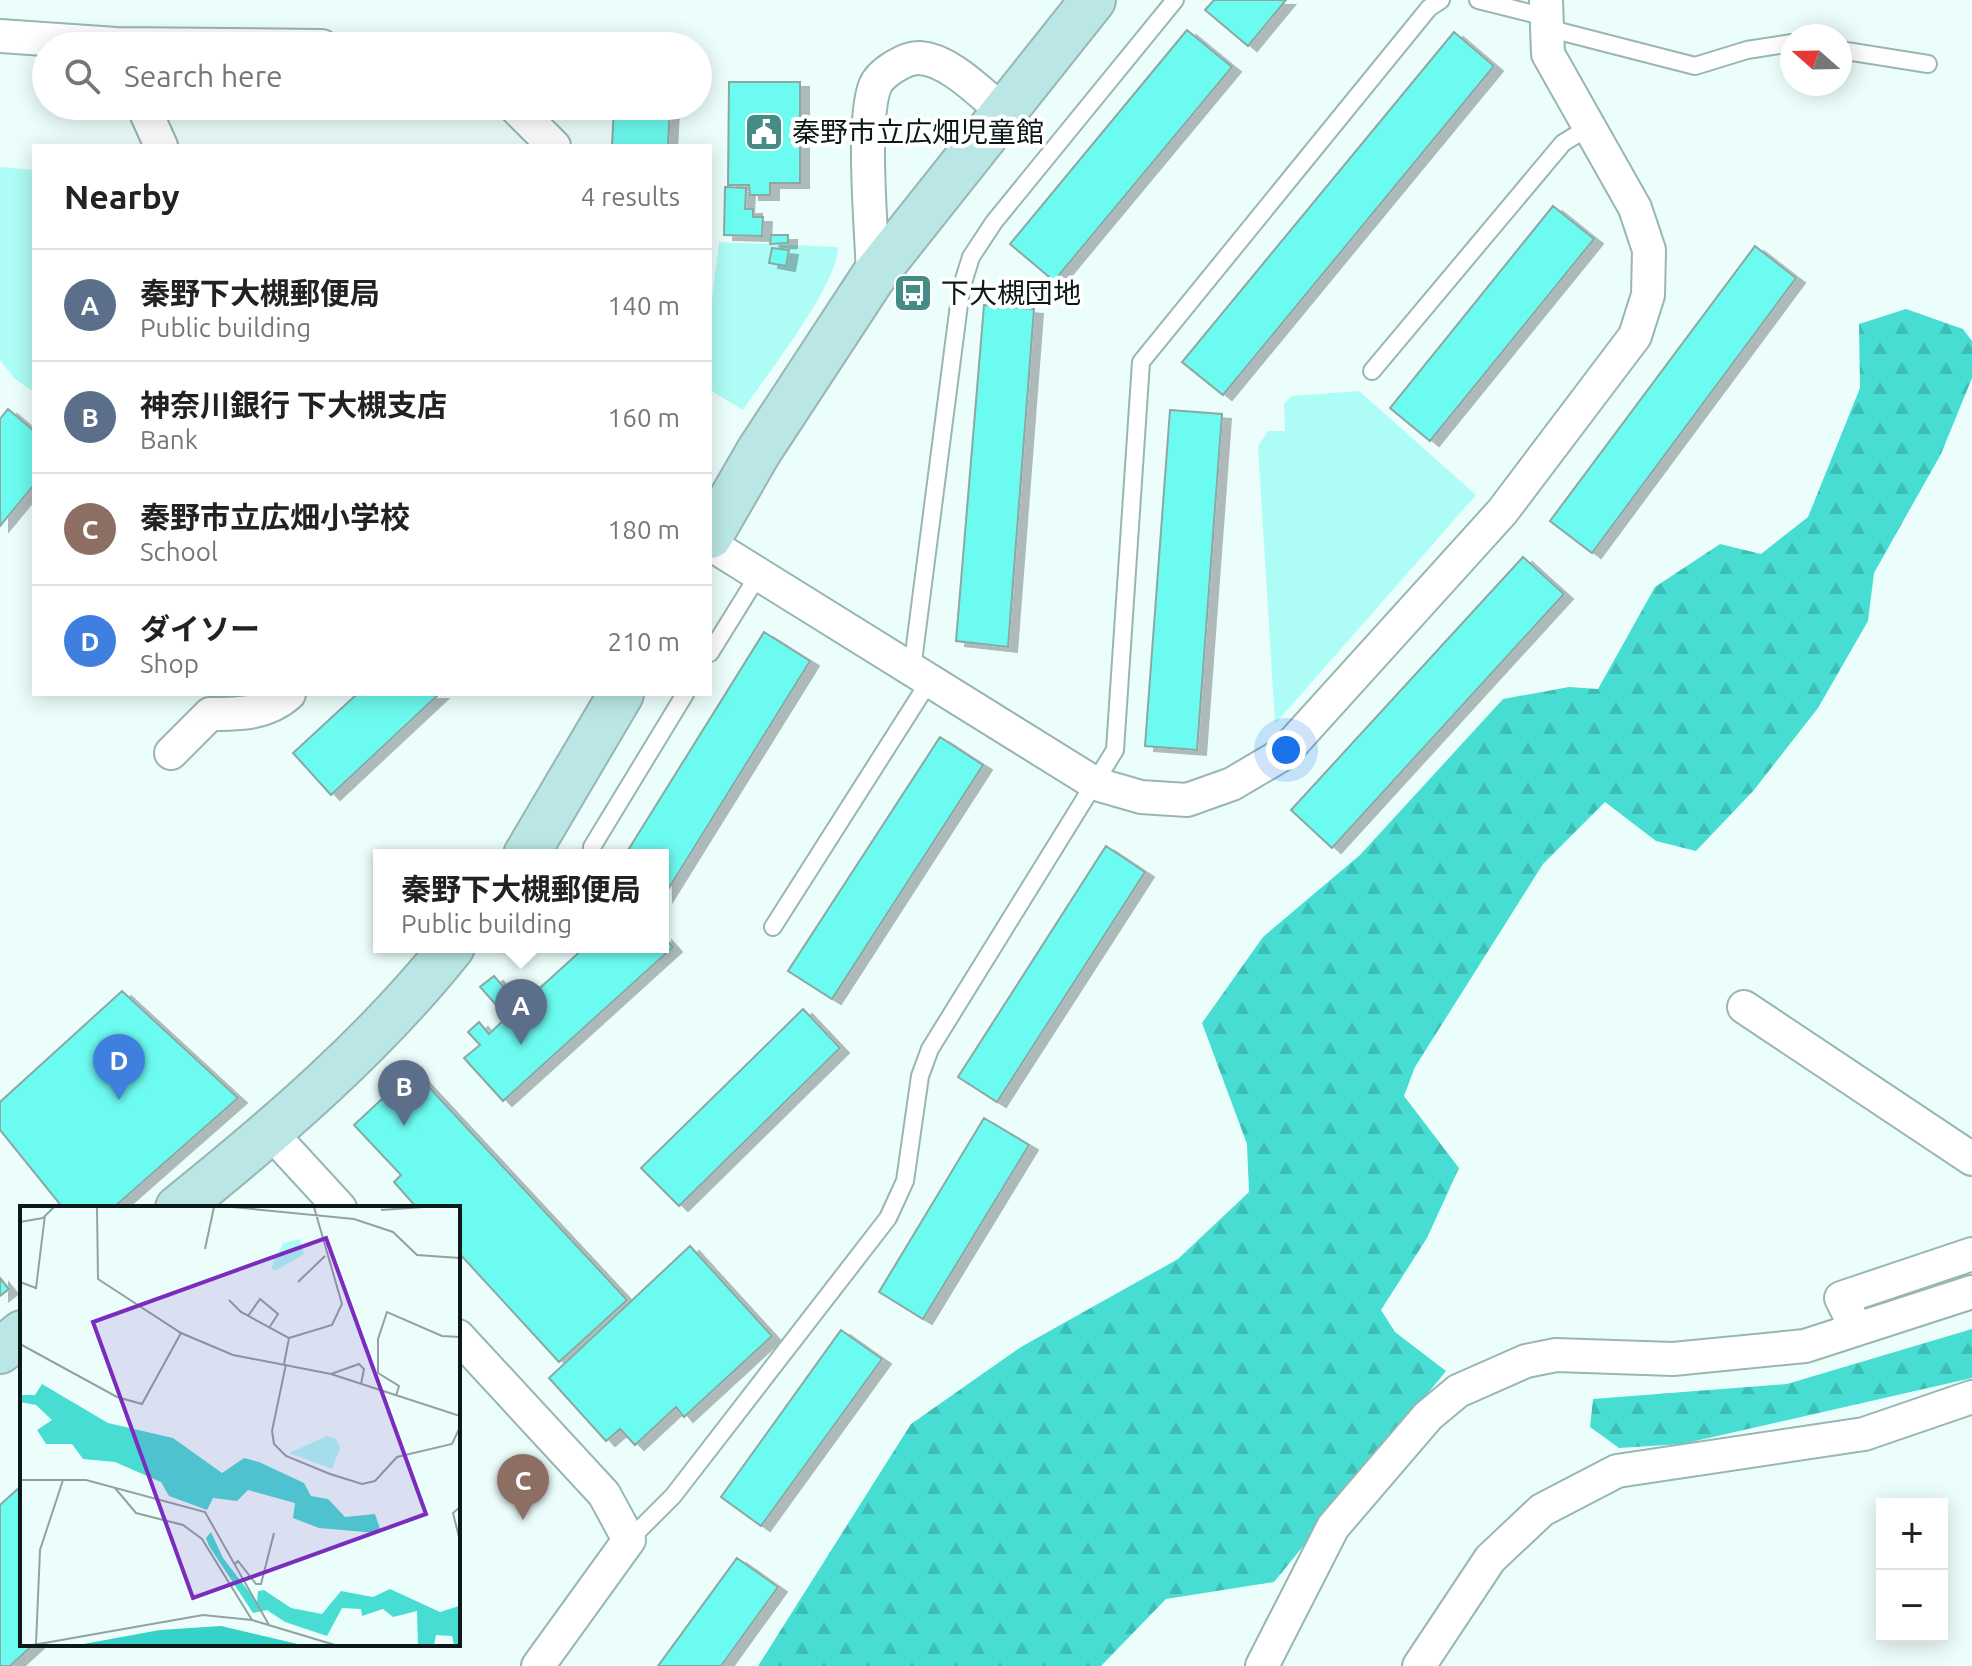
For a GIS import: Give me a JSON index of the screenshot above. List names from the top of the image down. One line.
{"places":{"public building":["秦野市立広畑児童館"],"bus stop":["下大槻団地"]},"north":"left","page":{"search":"Search here","heading":["Nearby","4 results"],"list":[{"mark":"A","name":"秦野下大槻郵便局","note":"Public building","value":"140 m"},{"mark":"B","name":"神奈川銀行 下大槻支店","note":"Bank","value":"160 m"},{"mark":"C","name":"秦野市立広畑小学校","note":"School","value":"180 m"},{"mark":"D","name":"ダイソー","note":"Shop","value":"210 m"}],"popup":["秦野下大槻郵便局","Public building"],"pins":["A","D","B","C"],"map_buttons":["+","−"]}}
